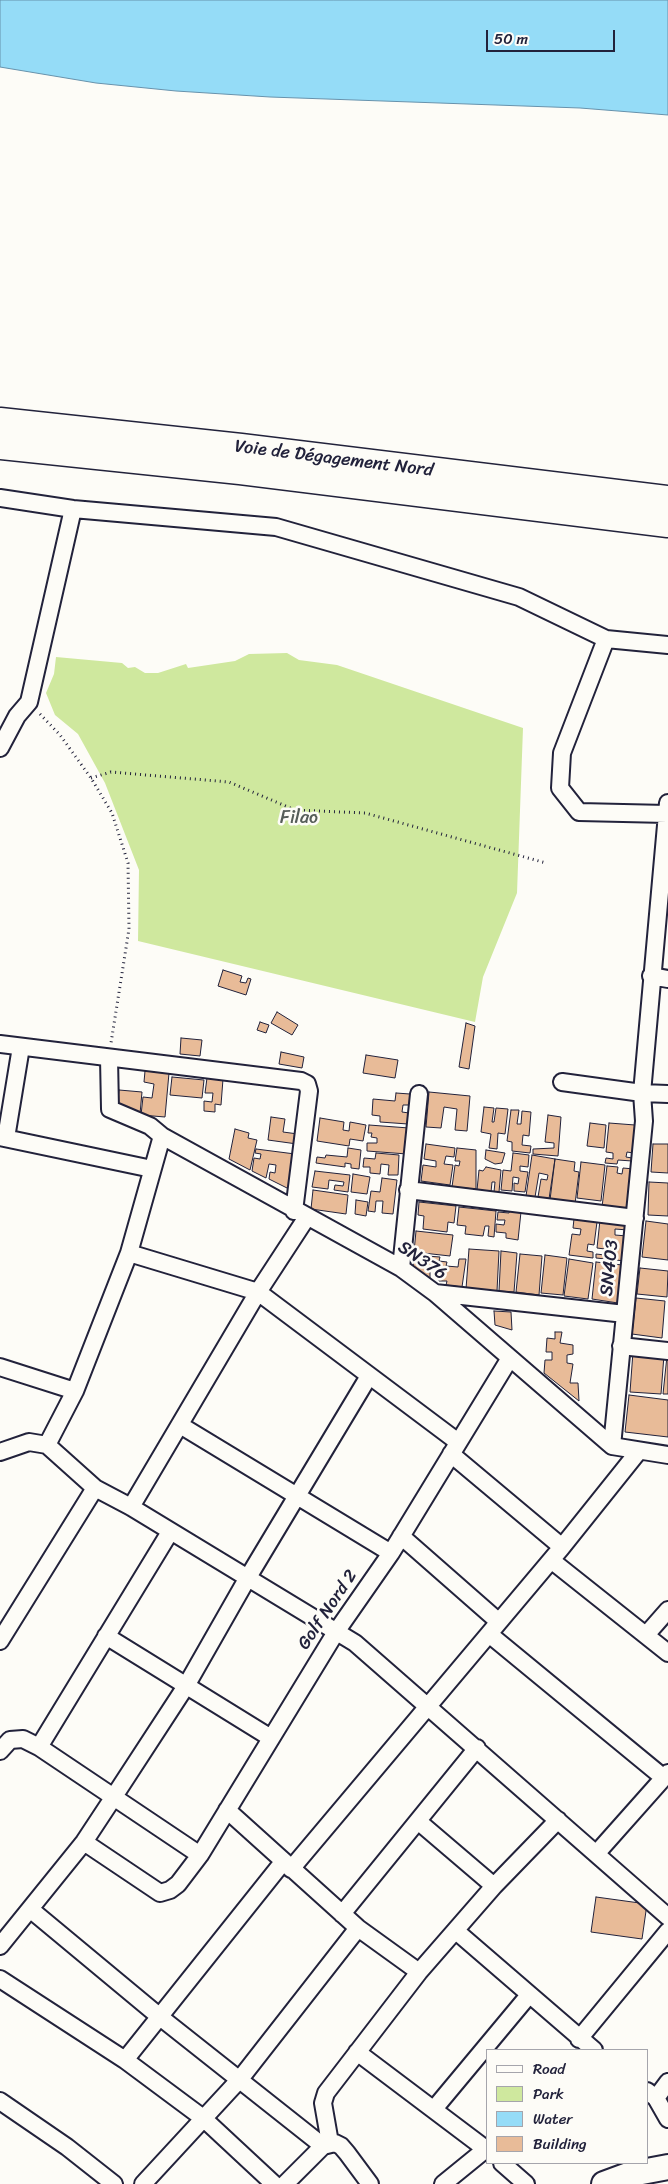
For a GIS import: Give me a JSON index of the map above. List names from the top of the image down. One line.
{"streets":{"highway":["Voie de Dégagement Nord"],"street":["SN376","SN403","Golf Nord 2"]},"crossings":[["SN376","SN403"],["SN376","Golf Nord 2"]],"parks":["Filao"],"legend":["Road","Park","Water","Building"],"scale_bar":"50 m"}
